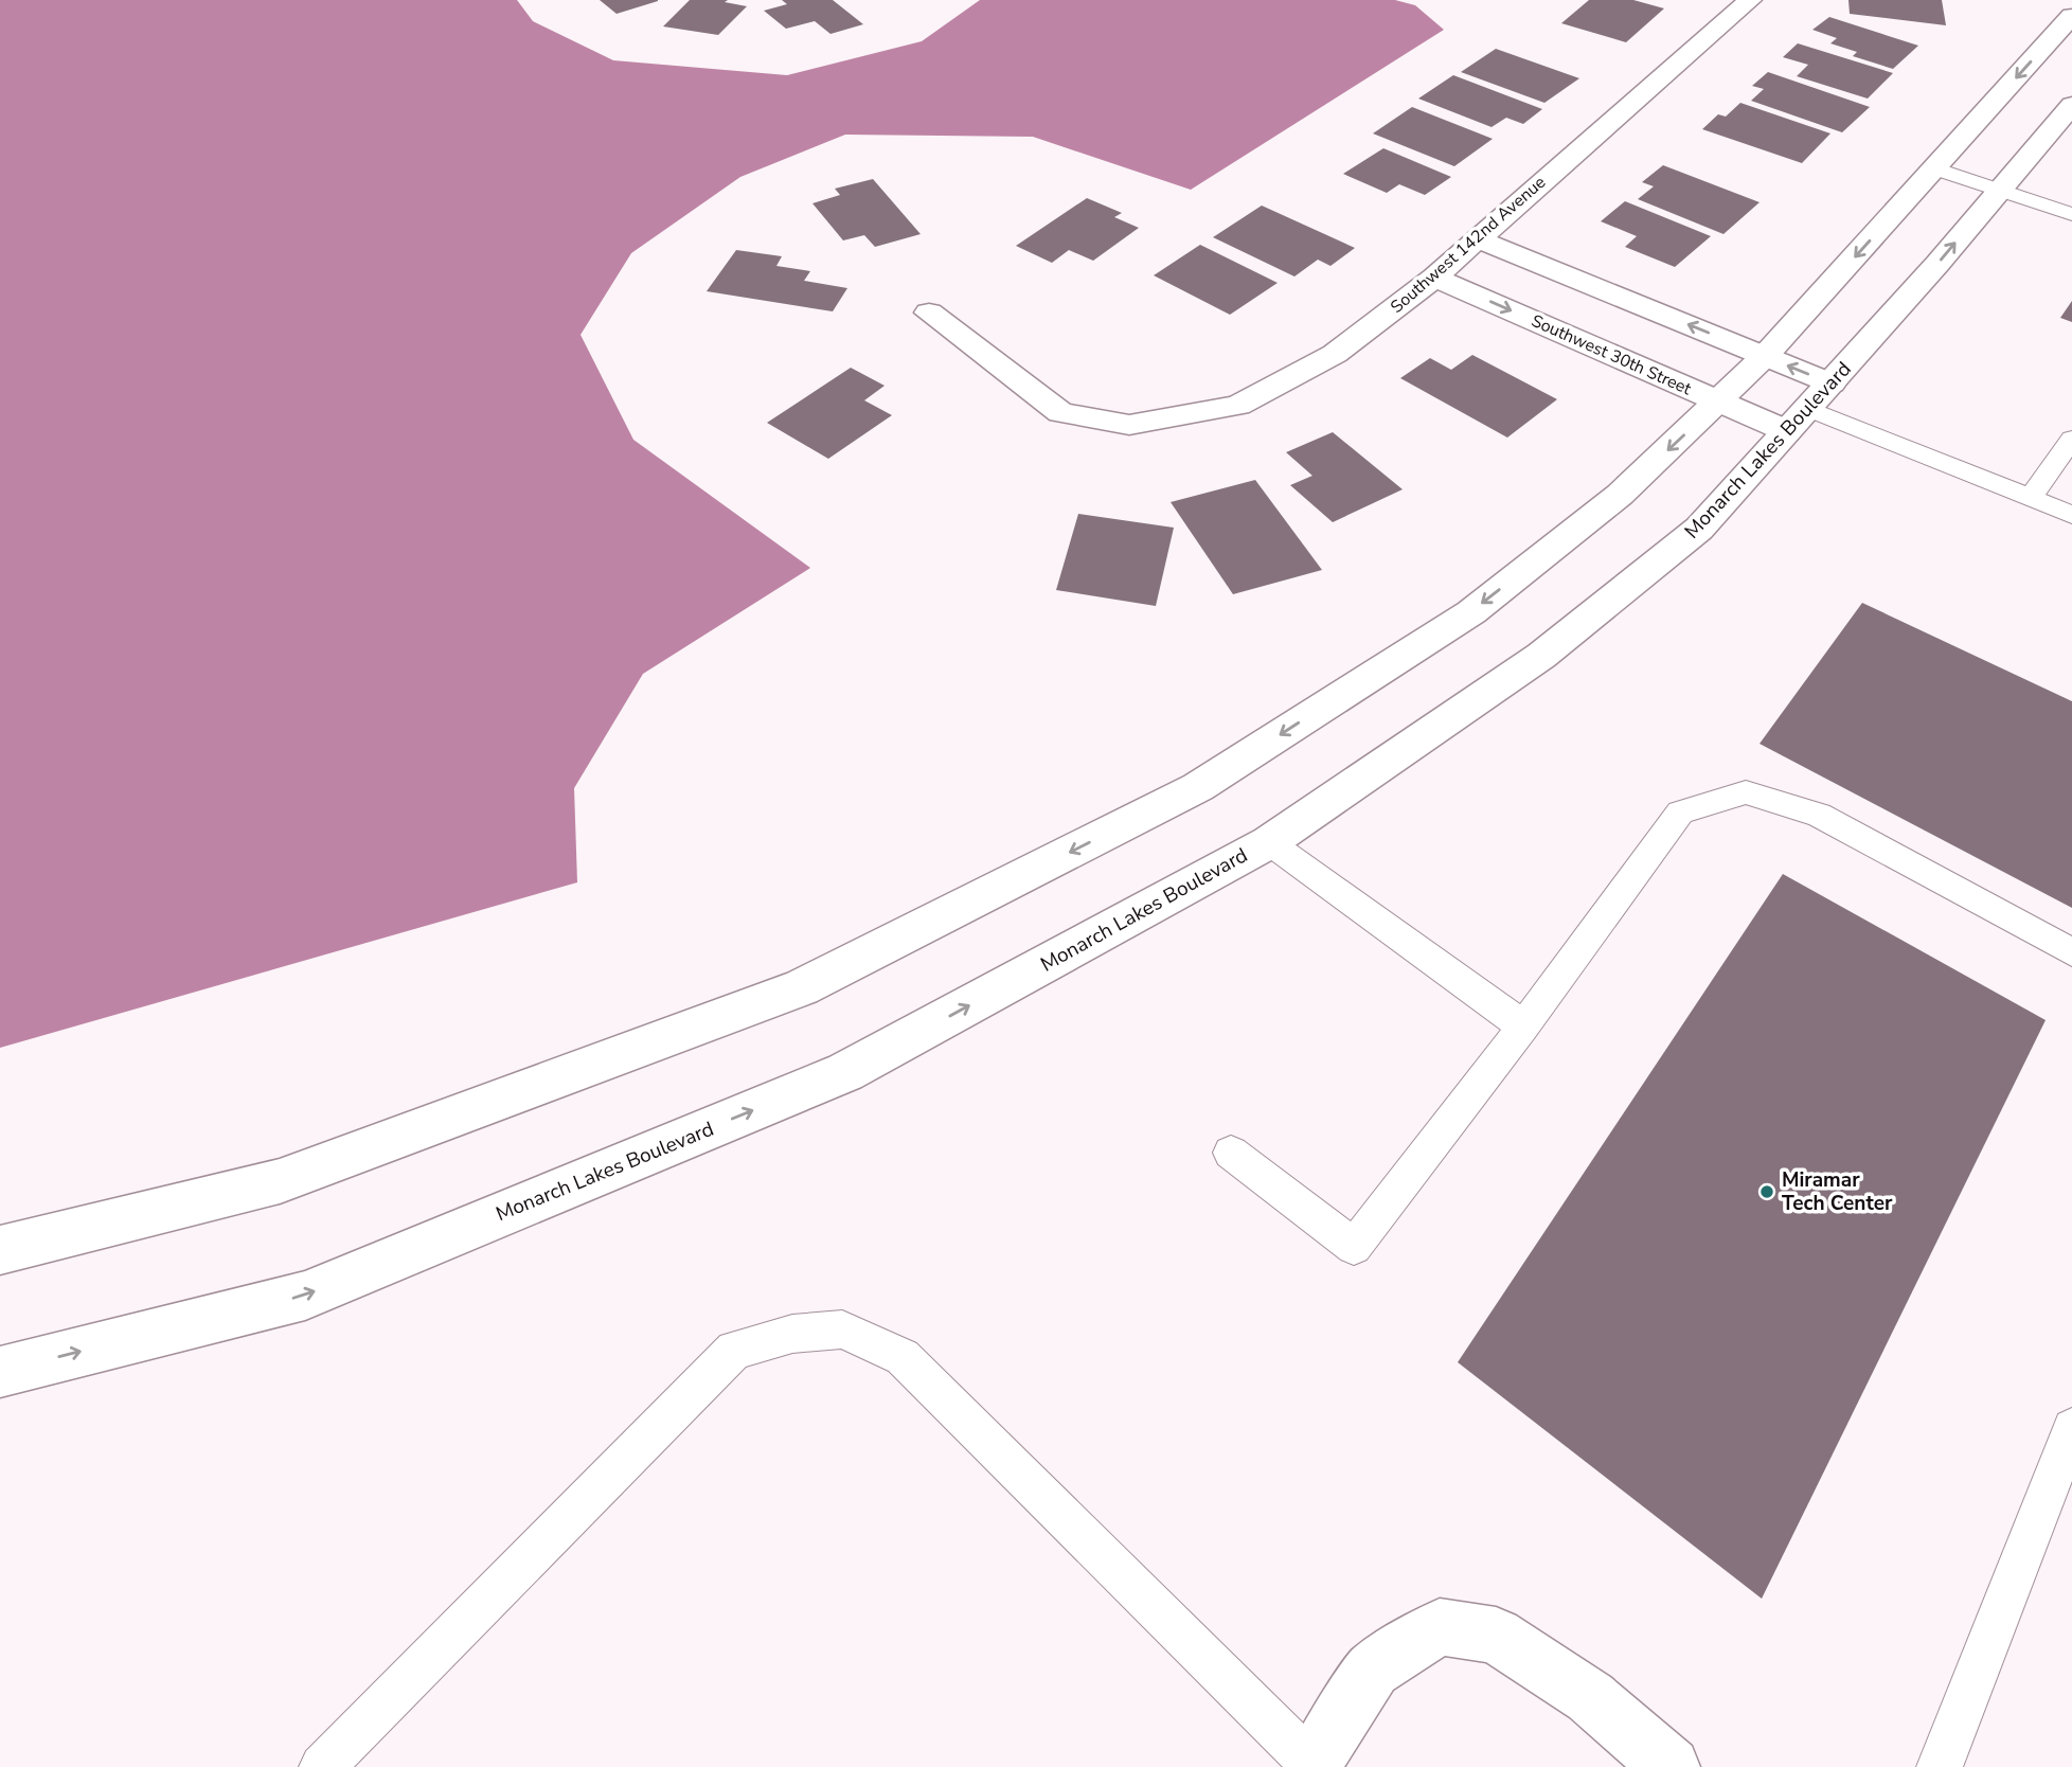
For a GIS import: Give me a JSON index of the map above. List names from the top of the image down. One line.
{"streets":{"street":["Southwest 142nd Avenue","Southwest 30th Street","Monarch Lakes Boulevard"]},"crossings":[["Southwest 142nd Avenue","Southwest 30th Street"],["Southwest 30th Street","Monarch Lakes Boulevard"]],"places":["Miramar Tech Center"]}
